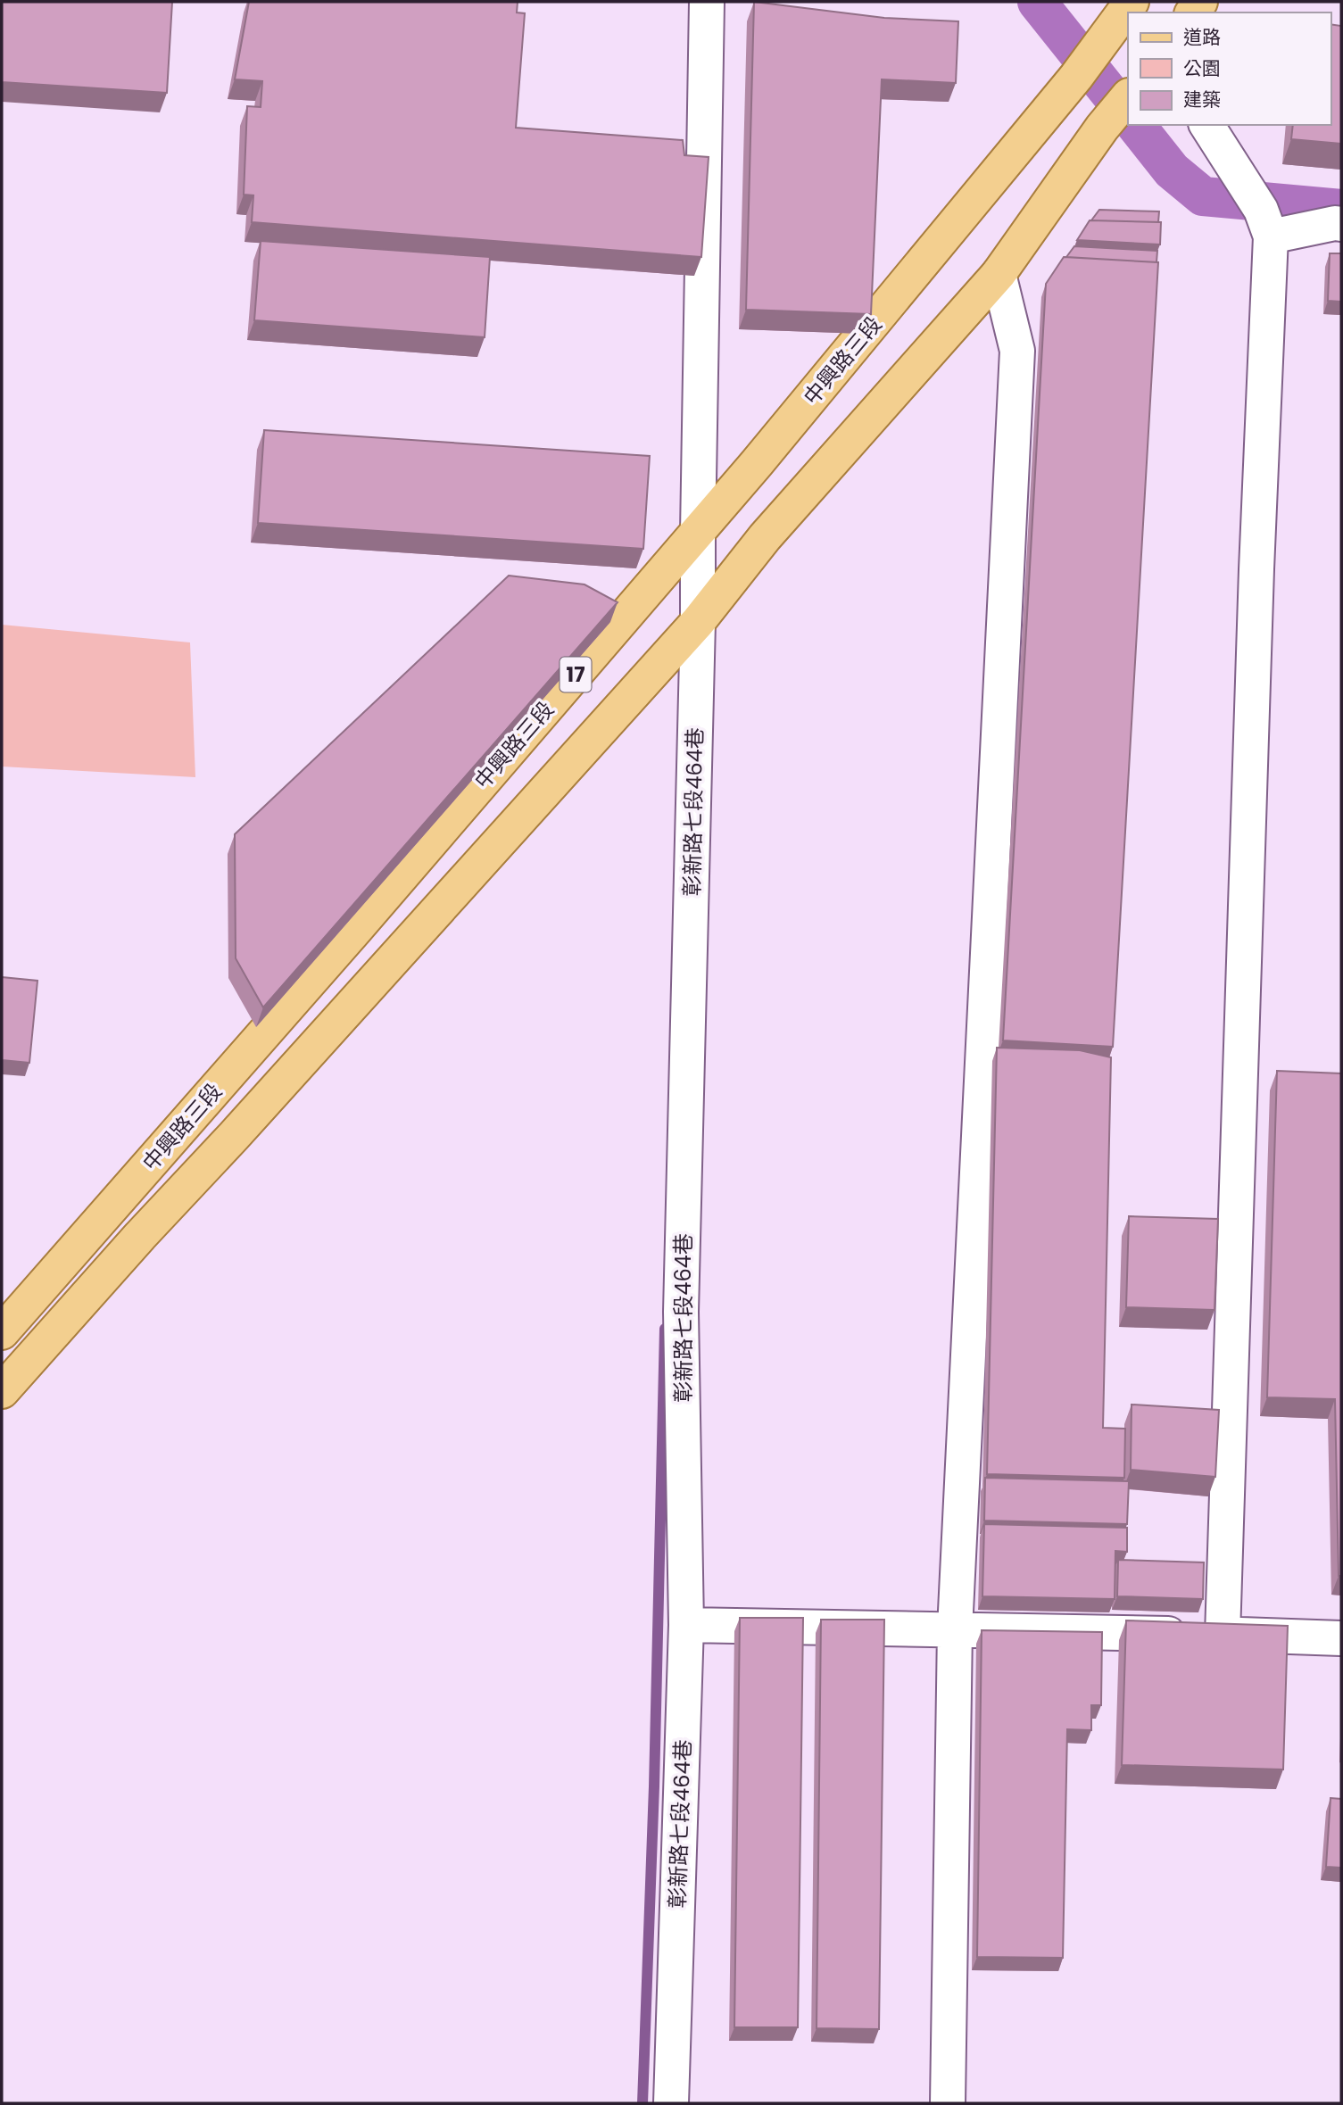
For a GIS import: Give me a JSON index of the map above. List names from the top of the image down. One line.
{"streets":{"main road":["中興路三段","17"],"street":["彰新路七段464巷"]},"crossings":[["中興路三段","彰新路七段464巷"]],"legend":["道路","公園","建築"]}
